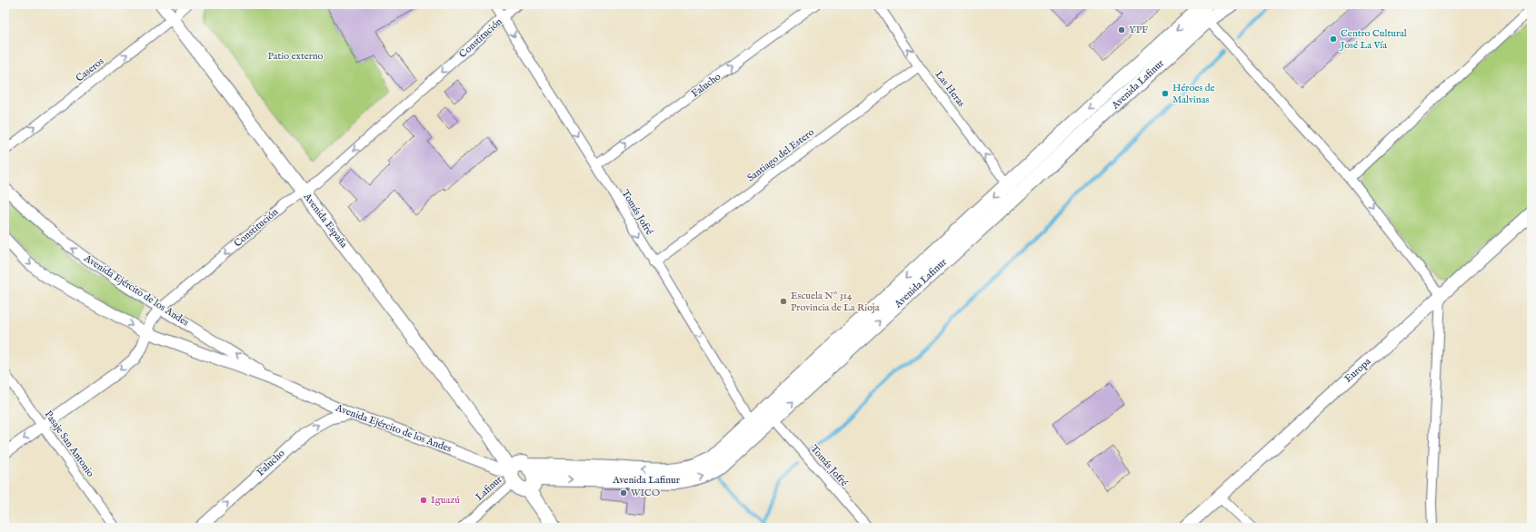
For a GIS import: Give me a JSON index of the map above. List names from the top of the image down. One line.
{"streets":{"main road":["Avenida Lafinur","Avenida España","Europa"],"street":["Constitución","Caseros","Falucho","Las Heras","Santiago del Estero","Tomás Jofré","Avenida Ejército de los Andes","Pasaje San Antonio","Lafinur"]},"crossings":[["Constitución","Tomás Jofré"],["Constitución","Avenida España"],["Constitución","Avenida Ejército de los Andes"],["Constitución","Pasaje San Antonio"],["Caseros","Avenida España"],["Avenida Lafinur","Las Heras"],["Avenida Lafinur","Tomás Jofré"],["Avenida Lafinur","Avenida España"],["Avenida Lafinur","Avenida Ejército de los Andes"],["Avenida Lafinur","Lafinur"],["Falucho","Tomás Jofré"],["Falucho","Avenida Ejército de los Andes"],["Las Heras","Santiago del Estero"],["Santiago del Estero","Tomás Jofré"],["Avenida España","Avenida Ejército de los Andes"],["Avenida España","Lafinur"],["Avenida Ejército de los Andes","Lafinur"]],"one_way":["Constitución","Caseros","Falucho","Las Heras","Tomás Jofré"],"parks":["Patio externo"],"places":["YPF","Centro Cultural José La Vía","Héroes de Malvinas","Escuela Nº 314 Provincia de La Rioja","WICO","Iguazú"]}
